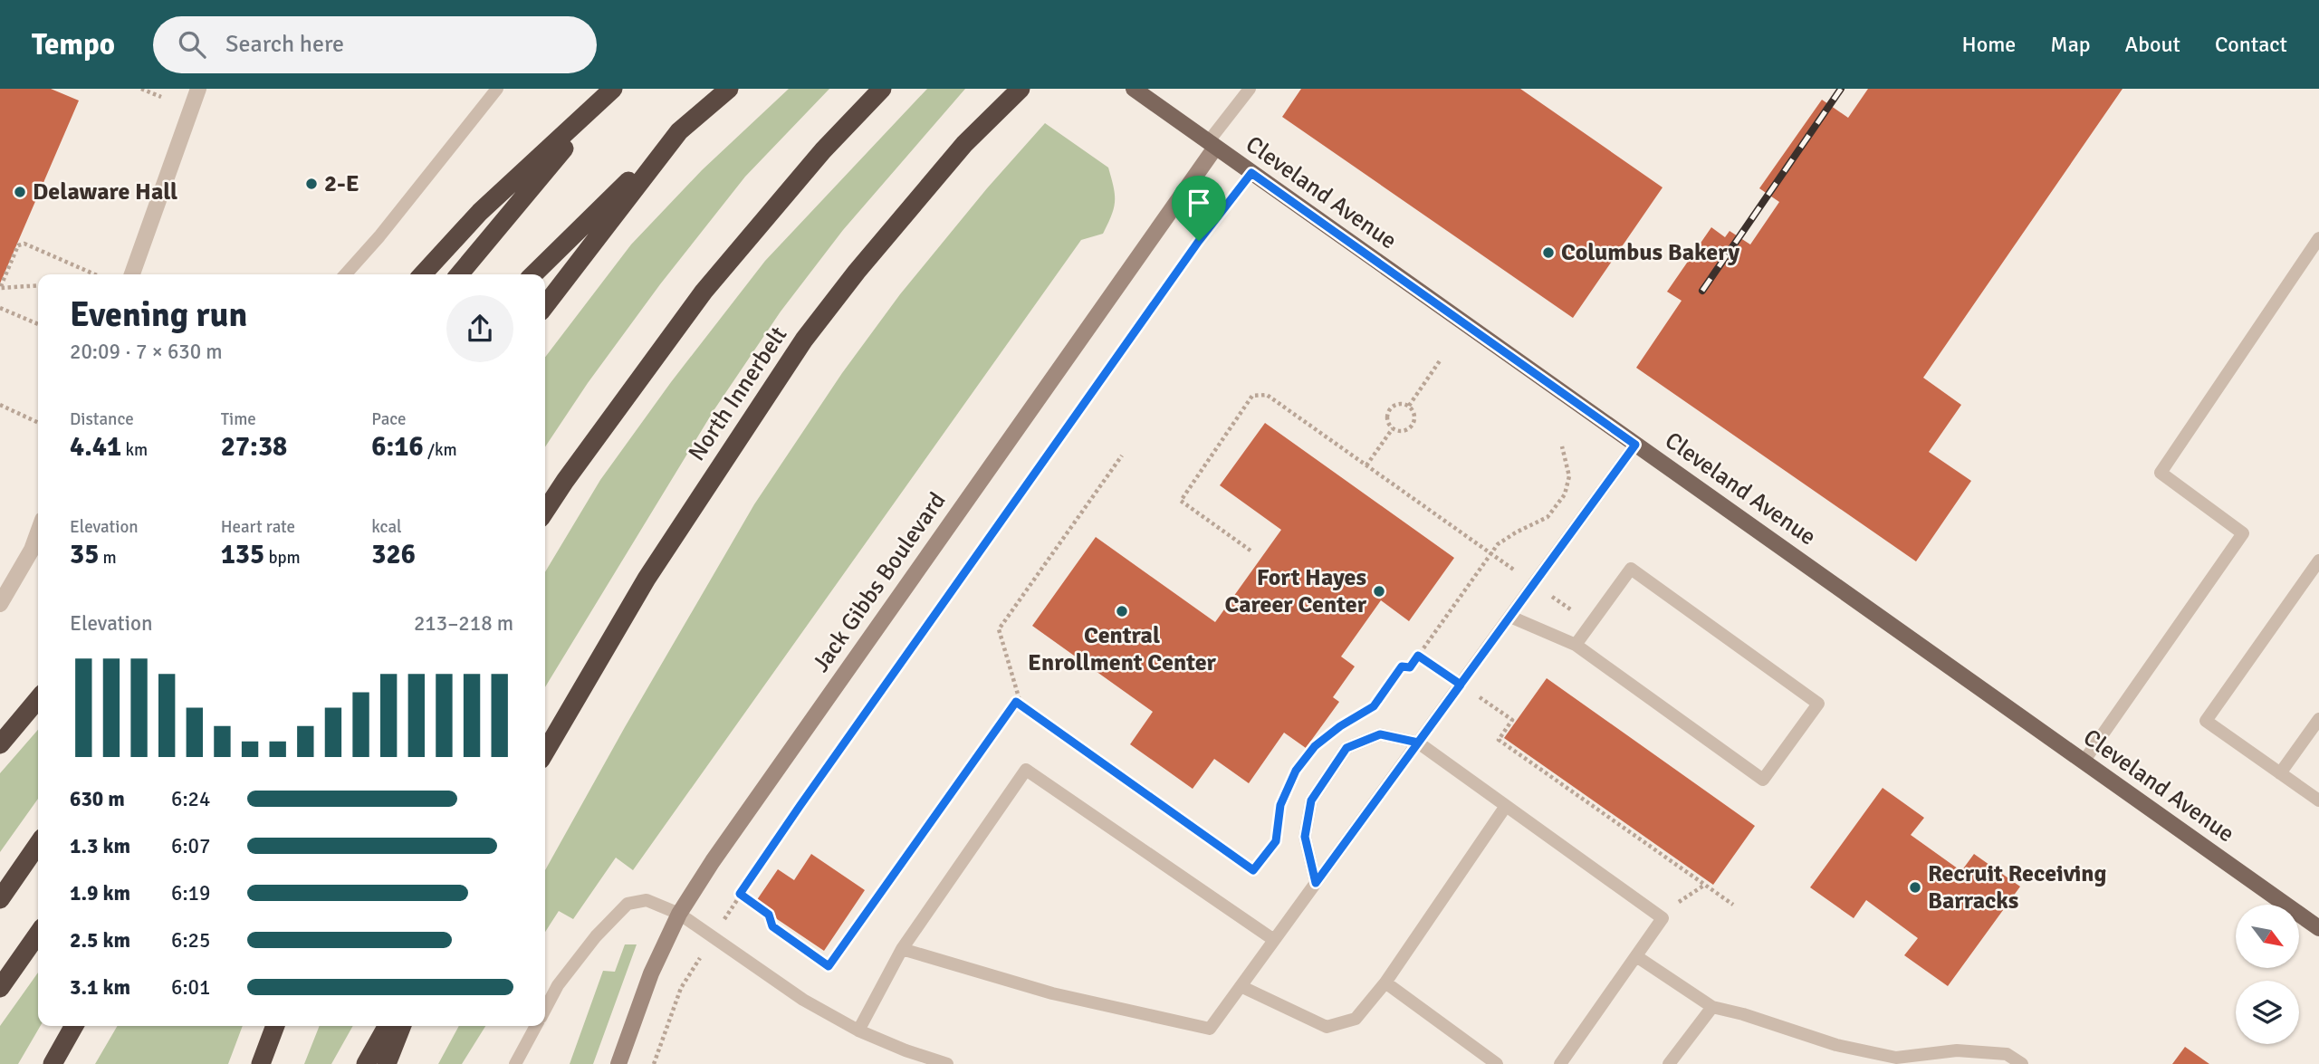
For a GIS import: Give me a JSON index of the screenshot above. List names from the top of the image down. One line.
{"streets":{"highway":["North Innerbelt"],"main road":["Cleveland Avenue"],"street":["Jack Gibbs Boulevard"]},"crossings":[["Cleveland Avenue","Jack Gibbs Boulevard"]],"places":["2-E","Delaware Hall","Columbus Bakery","Fort Hayes Career Center","Central Enrollment Center","Recruit Receiving Barracks"],"north":"bottom right","page":{"header":"Tempo","search":"Search here","nav":["Home","Map","About","Contact"],"heading":["Evening run","20:09 · 7 × 630 m"],"stats":[["Distance","4.41 km"],["Time","27:38"],["Pace","6:16 /km"],["Elevation","35 m"],["Heart rate","135 bpm"],["kcal","326"]],"chart":["Elevation","213–218 m"],"list":[{"name":"630 m","note":"6:24"},{"name":"1.3 km","note":"6:07"},{"name":"1.9 km","note":"6:19"},{"name":"2.5 km","note":"6:25"},{"name":"3.1 km","note":"6:01"}]}}
